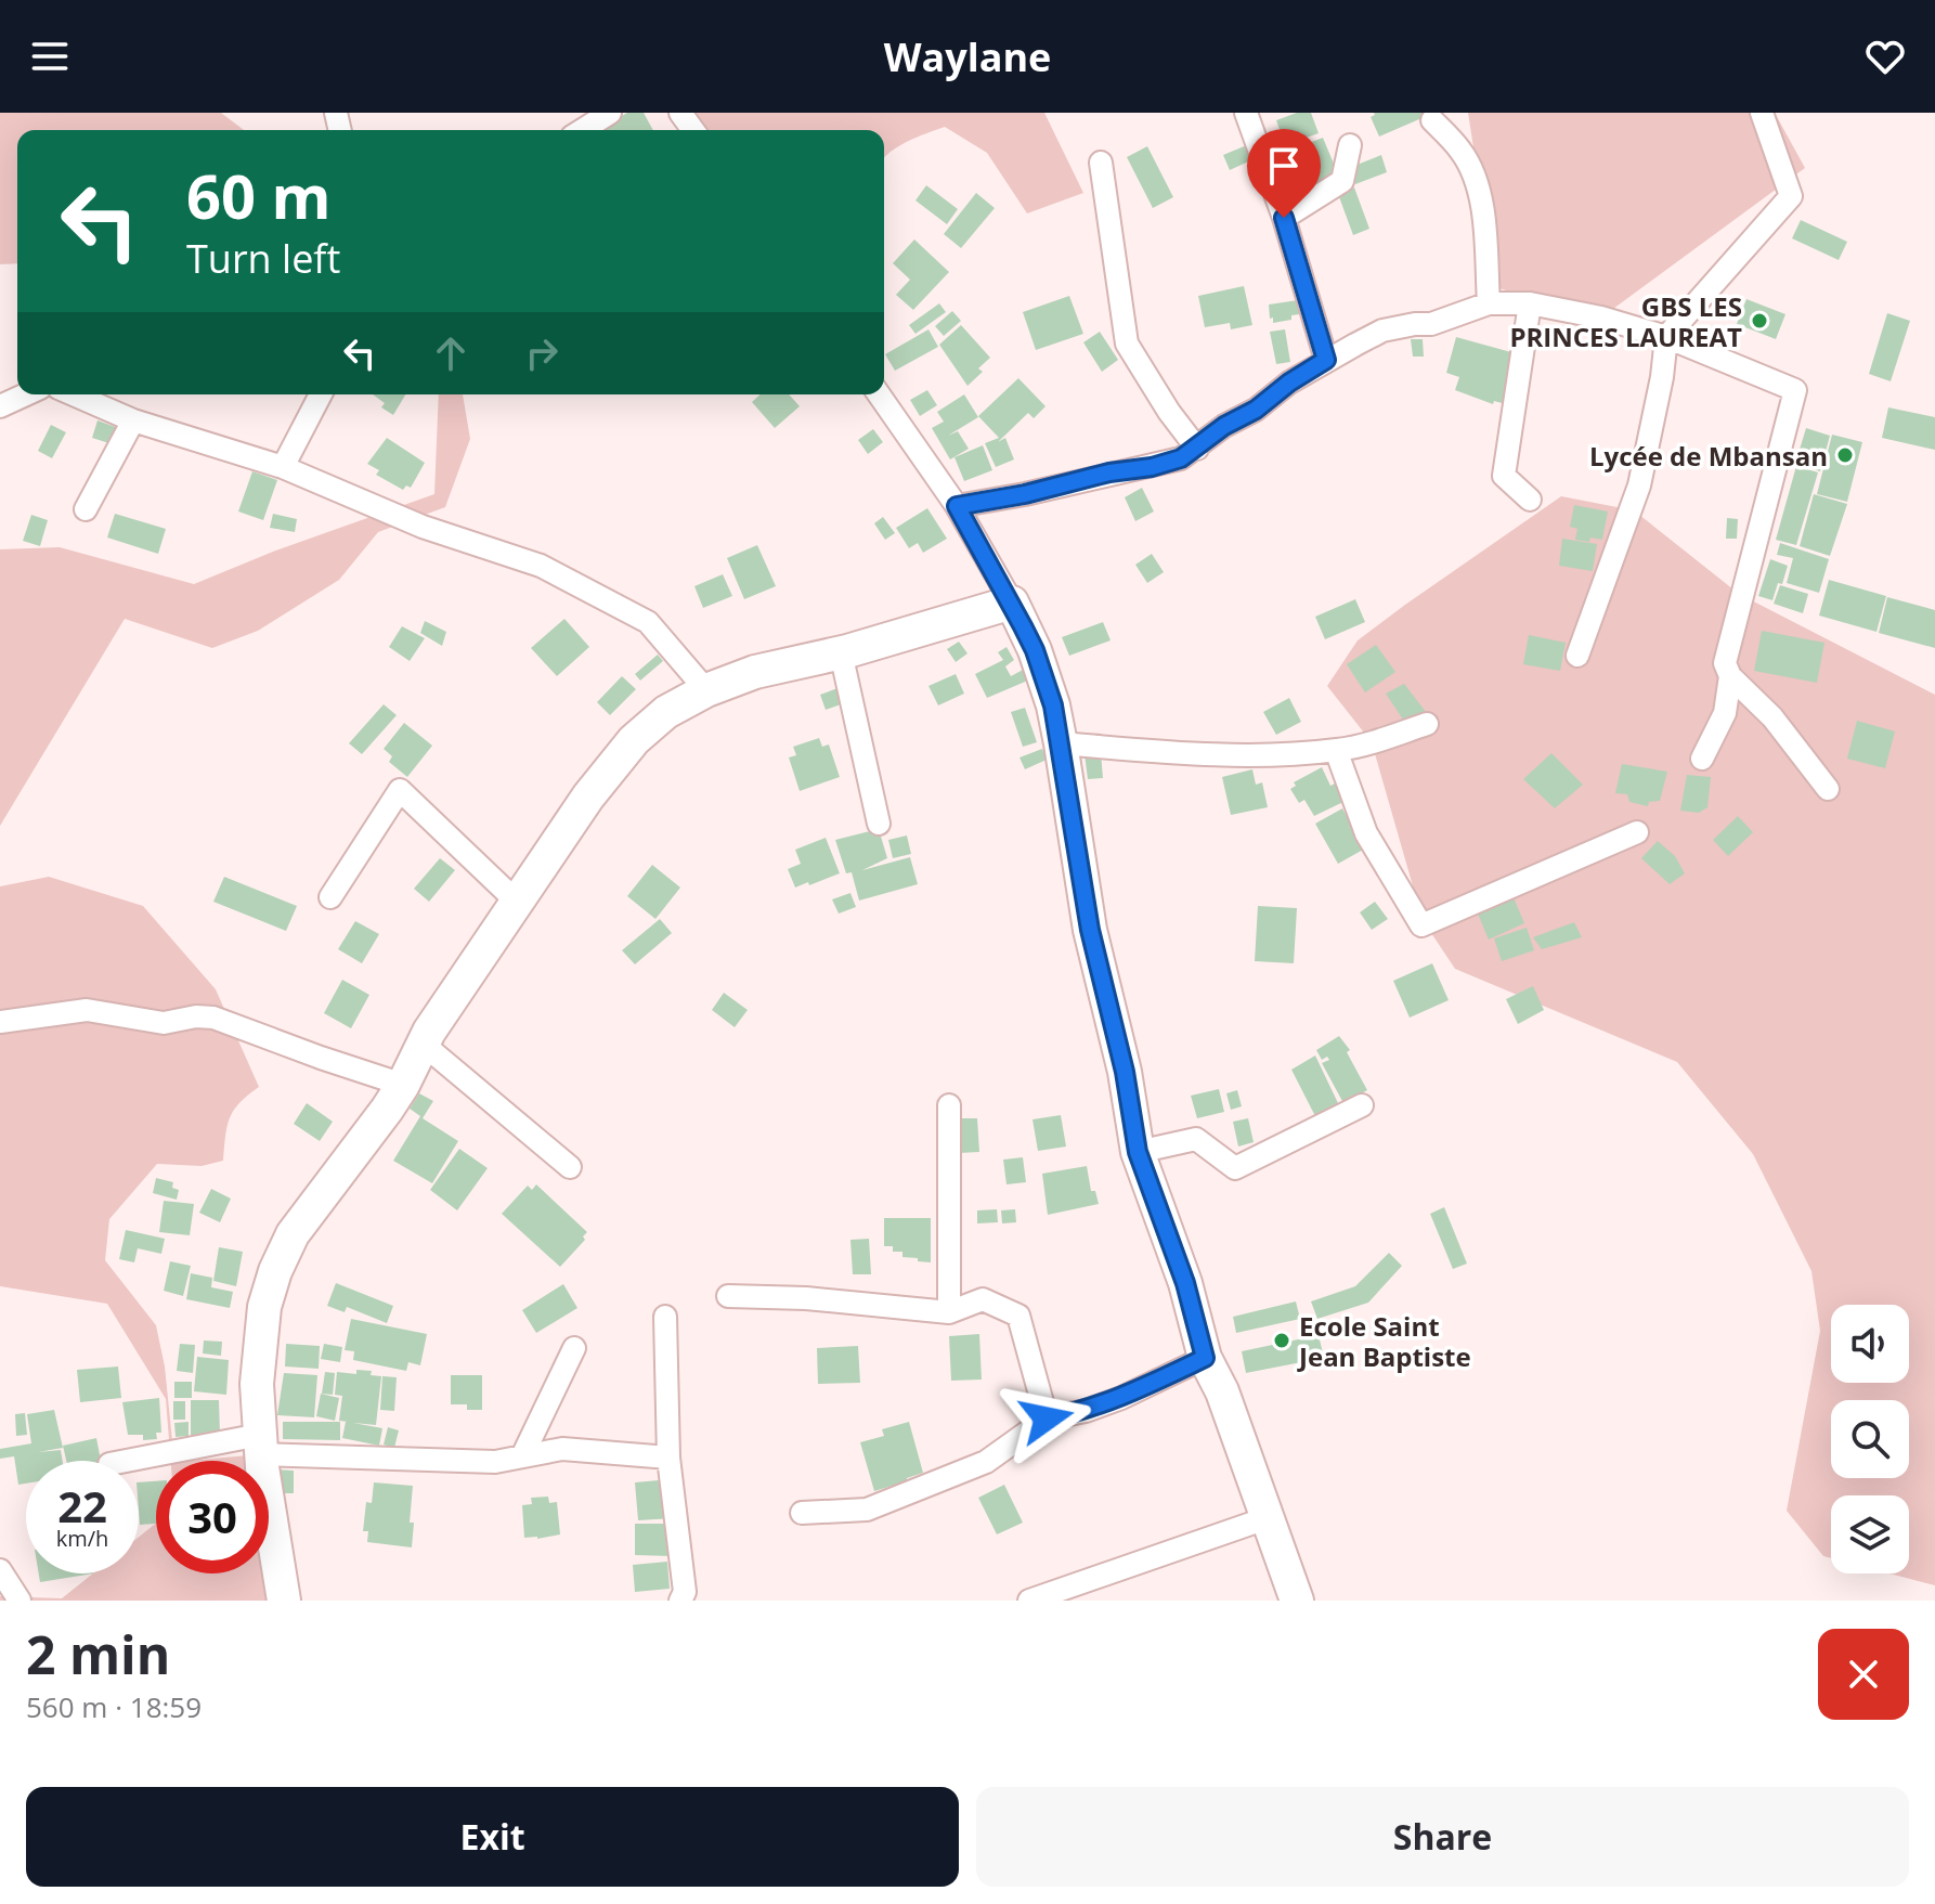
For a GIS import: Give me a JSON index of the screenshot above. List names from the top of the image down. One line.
{"places":["GBS LES PRINCES LAUREAT","Lycée de Mbansan","Ecole Saint Jean Baptiste"],"page":{"header":"Waylane","turn":["60 m","Turn left"],"speed":"22 km/h","limit":"30","heading":["2 min","560 m · 18:59"],"buttons":["Exit","Share"]}}
